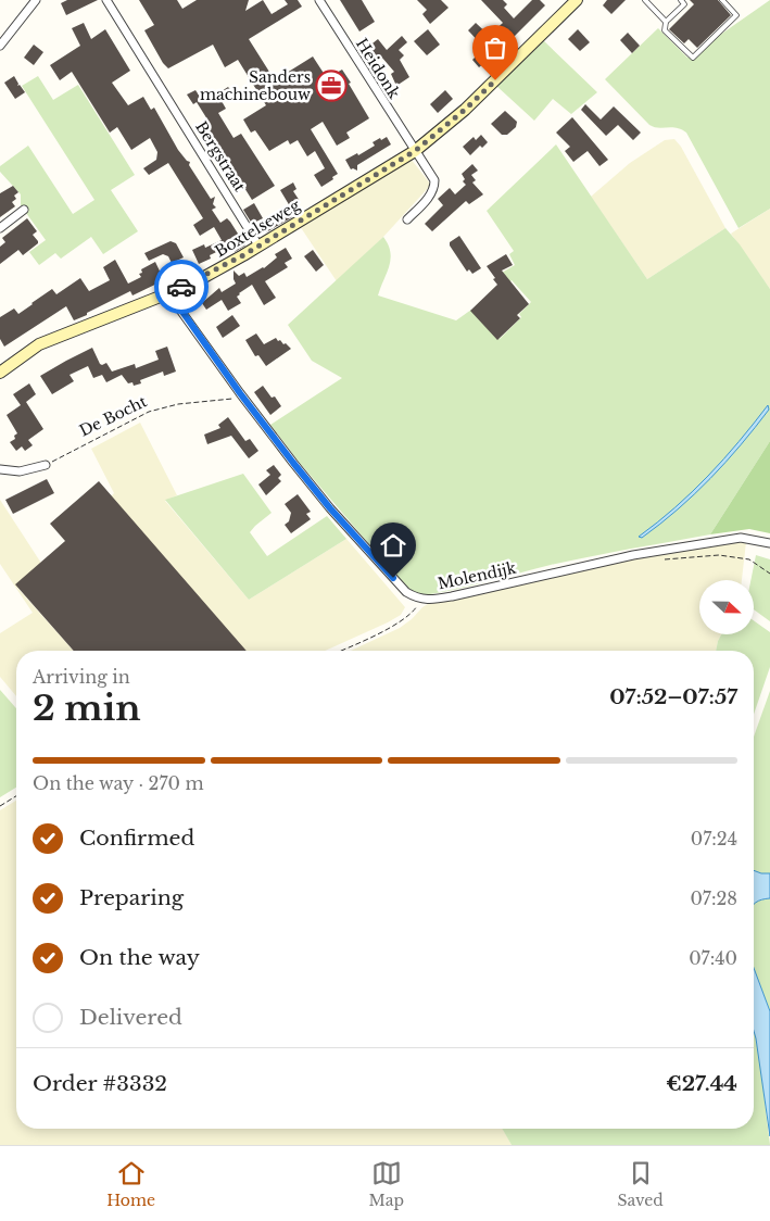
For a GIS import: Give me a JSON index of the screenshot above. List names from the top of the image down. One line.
{"streets":{"street":["Heidonk","Bergstraat","Boxtelseweg","Molendijk"],"path":["De Bocht"]},"crossings":[["Heidonk","Boxtelseweg"],["Bergstraat","Boxtelseweg"],["Boxtelseweg","Molendijk"],["De Bocht","Molendijk"]],"places":{"office":["Sanders machinebouw"]},"north":"right","page":{"heading":["2 min","Arriving in","07:52–07:57"],"panel":["Order #3332","€27.44"],"bar":"On the way · 270 m","list":[["Confirmed","07:24"],["Preparing","07:28"],["On the way","07:40"],"Delivered"],"tabs":["Home","Map","Saved"]}}
